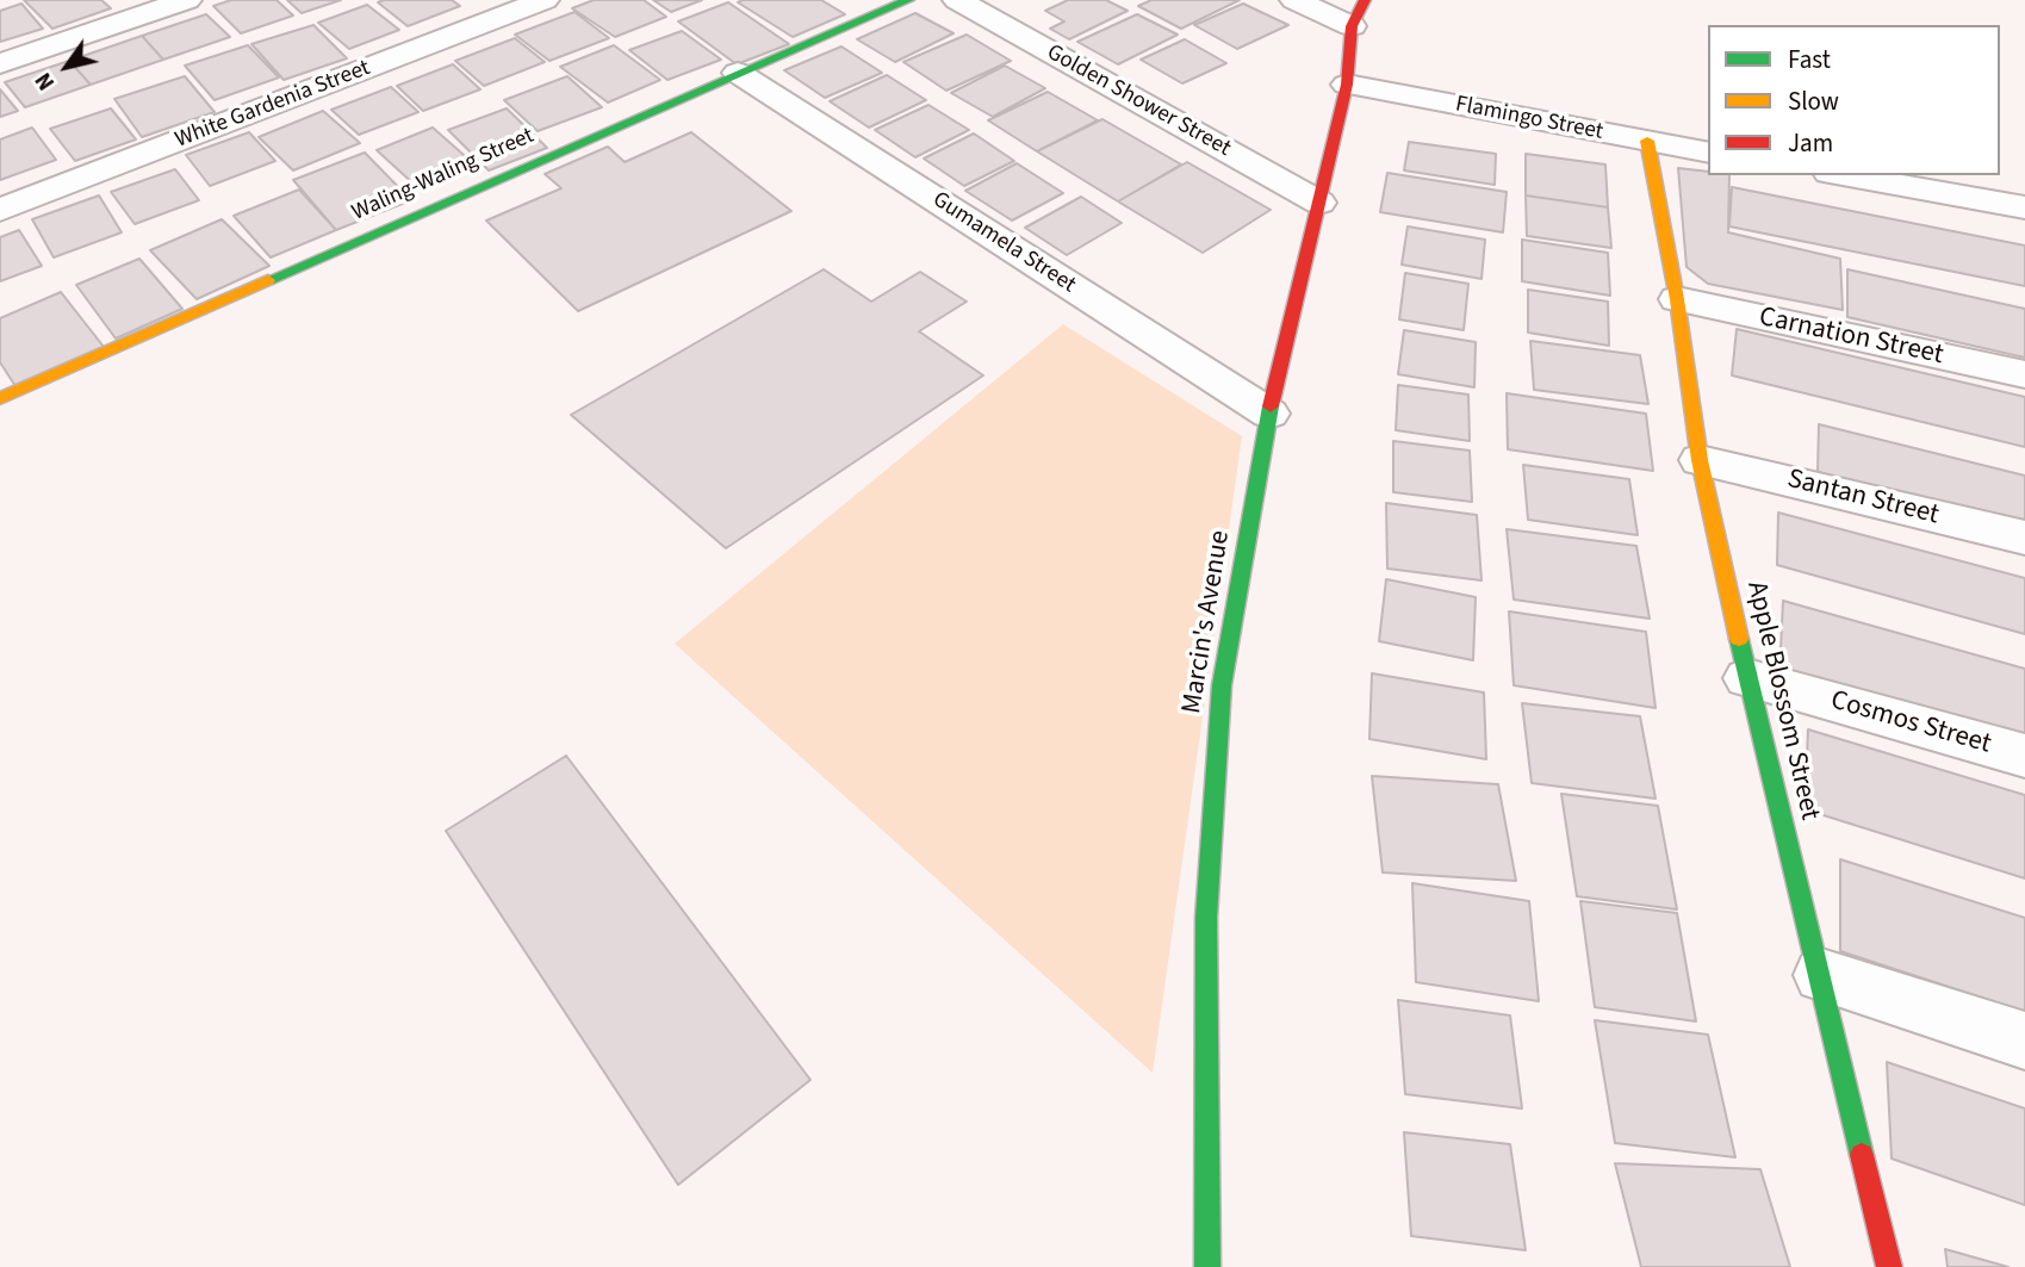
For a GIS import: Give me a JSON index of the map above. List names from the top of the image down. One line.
{"streets":{"street":["Golden Shower Street","White Gardenia Street","Flamingo Street","Waling-Waling Street","Gumamela Street","Carnation Street","Santan Street","Marcin's Avenue","Apple Blossom Street","Cosmos Street"]},"crossings":[["Golden Shower Street","Marcin's Avenue"],["Flamingo Street","Marcin's Avenue"],["Flamingo Street","Apple Blossom Street"],["Waling-Waling Street","Gumamela Street"],["Gumamela Street","Marcin's Avenue"],["Carnation Street","Apple Blossom Street"],["Santan Street","Apple Blossom Street"],["Apple Blossom Street","Cosmos Street"]],"legend":["Fast","Slow","Jam"],"north":"bottom left"}
